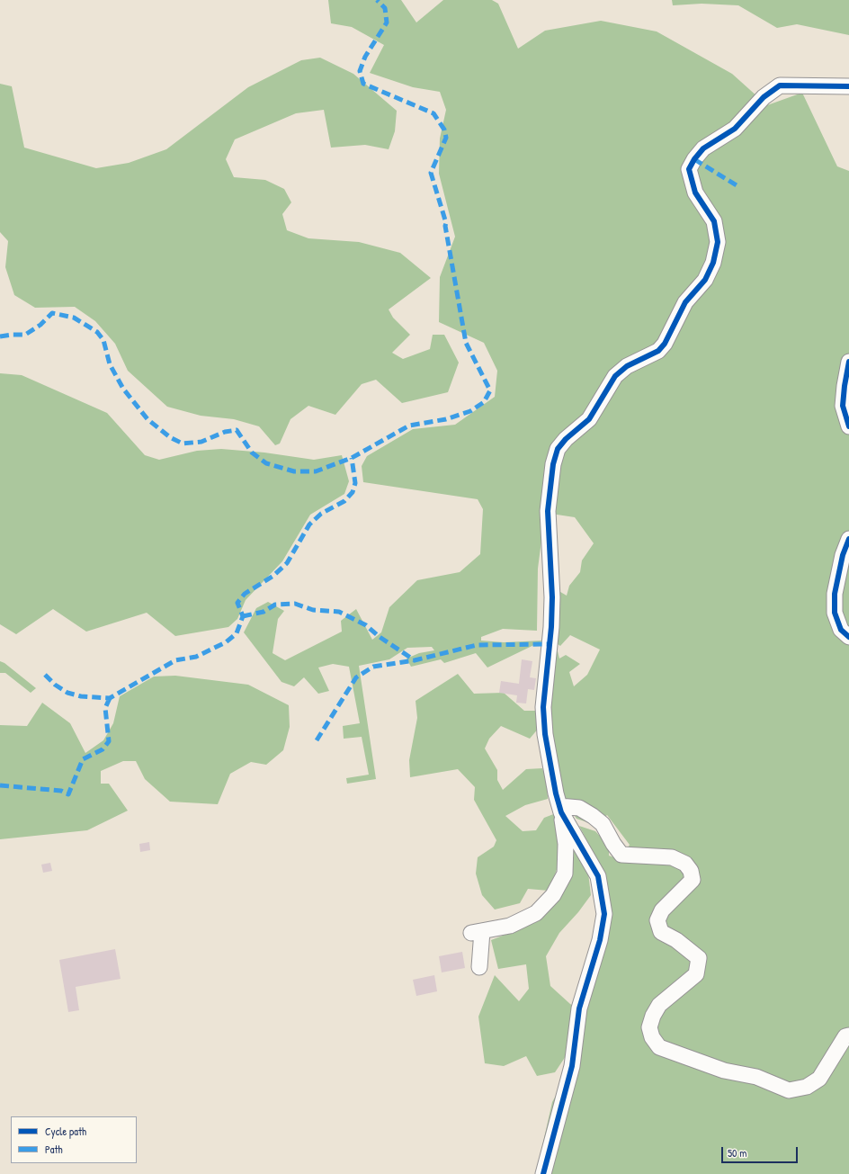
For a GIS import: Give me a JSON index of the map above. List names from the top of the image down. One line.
{"legend":["Cycle path","Path"],"scale_bar":"50 m"}
